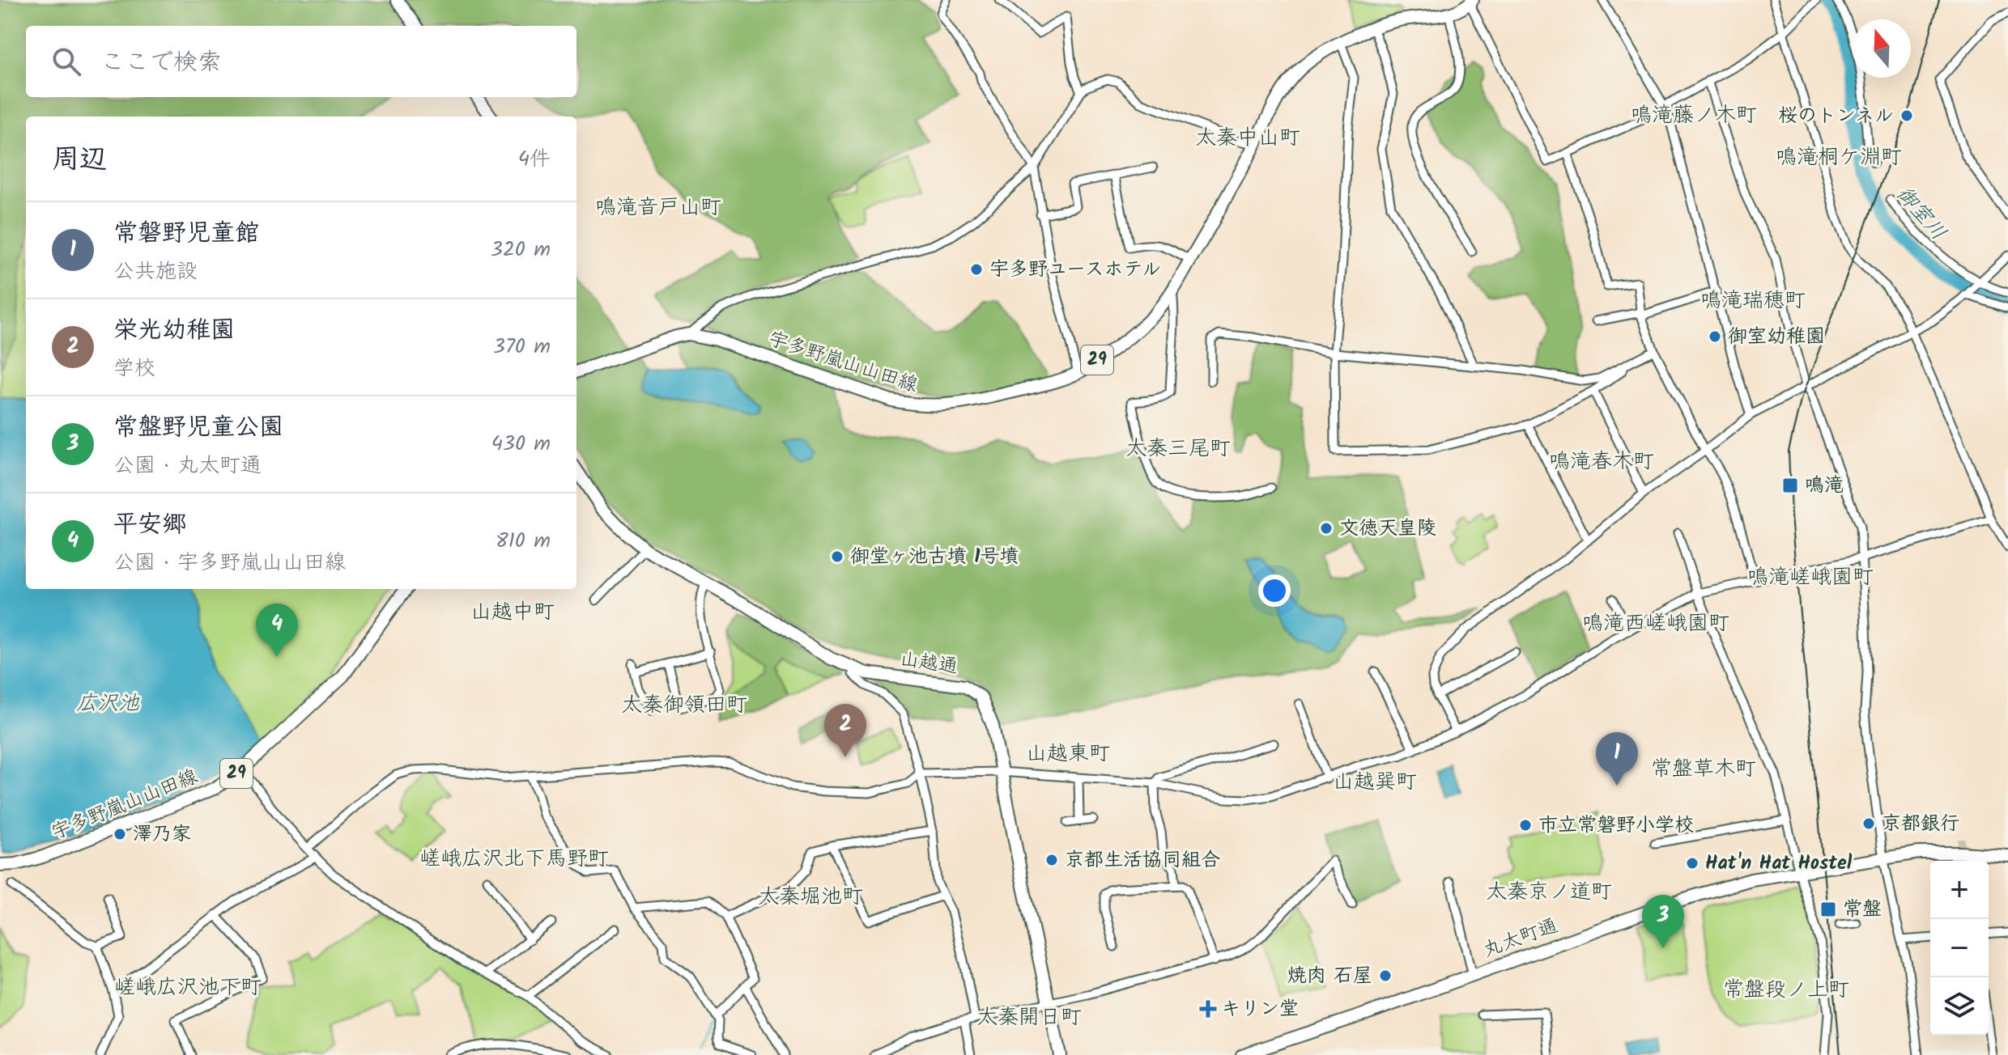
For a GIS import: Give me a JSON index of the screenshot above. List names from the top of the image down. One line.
{"streets":{"main road":["29","宇多野嵐山山田線","山越通","丸太町通"]},"districts":["鳴滝藤ノ木町","太秦中山町","鳴滝桐ケ淵町","鳴滝音戸山町","鳴滝瑞穂町","太秦三尾町","鳴滝春木町","鳴滝嵯峨園町","山越中町","鳴滝西嵯峨園町","太秦御領田町","山越東町","常盤草木町","山越巽町","嵯峨広沢北下馬野町","太秦京ノ道町","太秦堀池町","嵯峨広沢池下町","常盤段ノ上町","太秦開日町"],"water":["御室川","広沢池"],"places":{"other":["桜のトンネル","宇多野ユースホテル","御室幼稚園","文徳天皇陵","御堂ヶ池古墳 1号墳","京都銀行","市立常磐野小学校","澤乃家","京都生活協同組合","Hat'n Hat Hostel","焼肉 石屋"],"transit":["鳴滝","常盤"],"health":["キリン堂"]},"north":"top","page":{"search":"ここで検索","heading":["周辺","4件"],"list":[{"mark":"1","name":"常磐野児童館","note":"公共施設","value":"320 m"},{"mark":"2","name":"栄光幼稚園","note":"学校","value":"370 m"},{"mark":"3","name":"常盤野児童公園","note":"公園 · 丸太町通","value":"430 m"},{"mark":"4","name":"平安郷","note":"公園 · 宇多野嵐山山田線","value":"810 m"}],"pins":["4","2","1","3"],"map_buttons":["+","−"]}}
